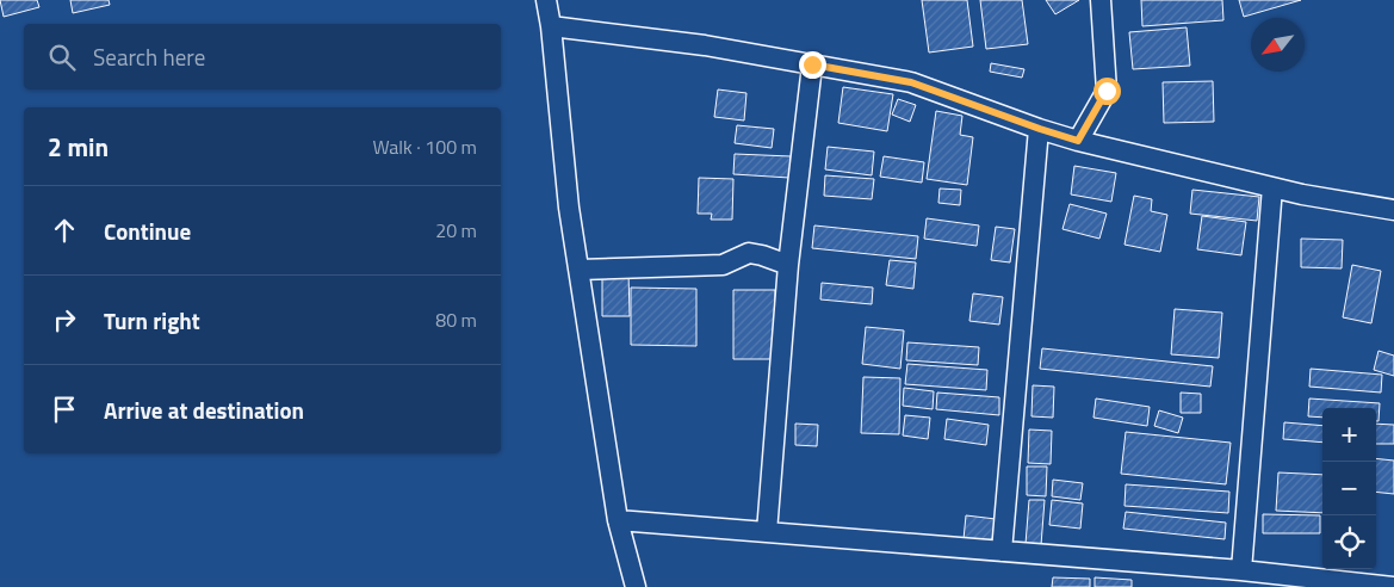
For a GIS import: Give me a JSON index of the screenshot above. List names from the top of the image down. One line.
{"north":"bottom left","page":{"search":"Search here","heading":["2 min","Walk · 100 m"],"list":[["Continue","20 m"],["Turn right","80 m"],"Arrive at destination"],"map_buttons":["+","−"]}}
